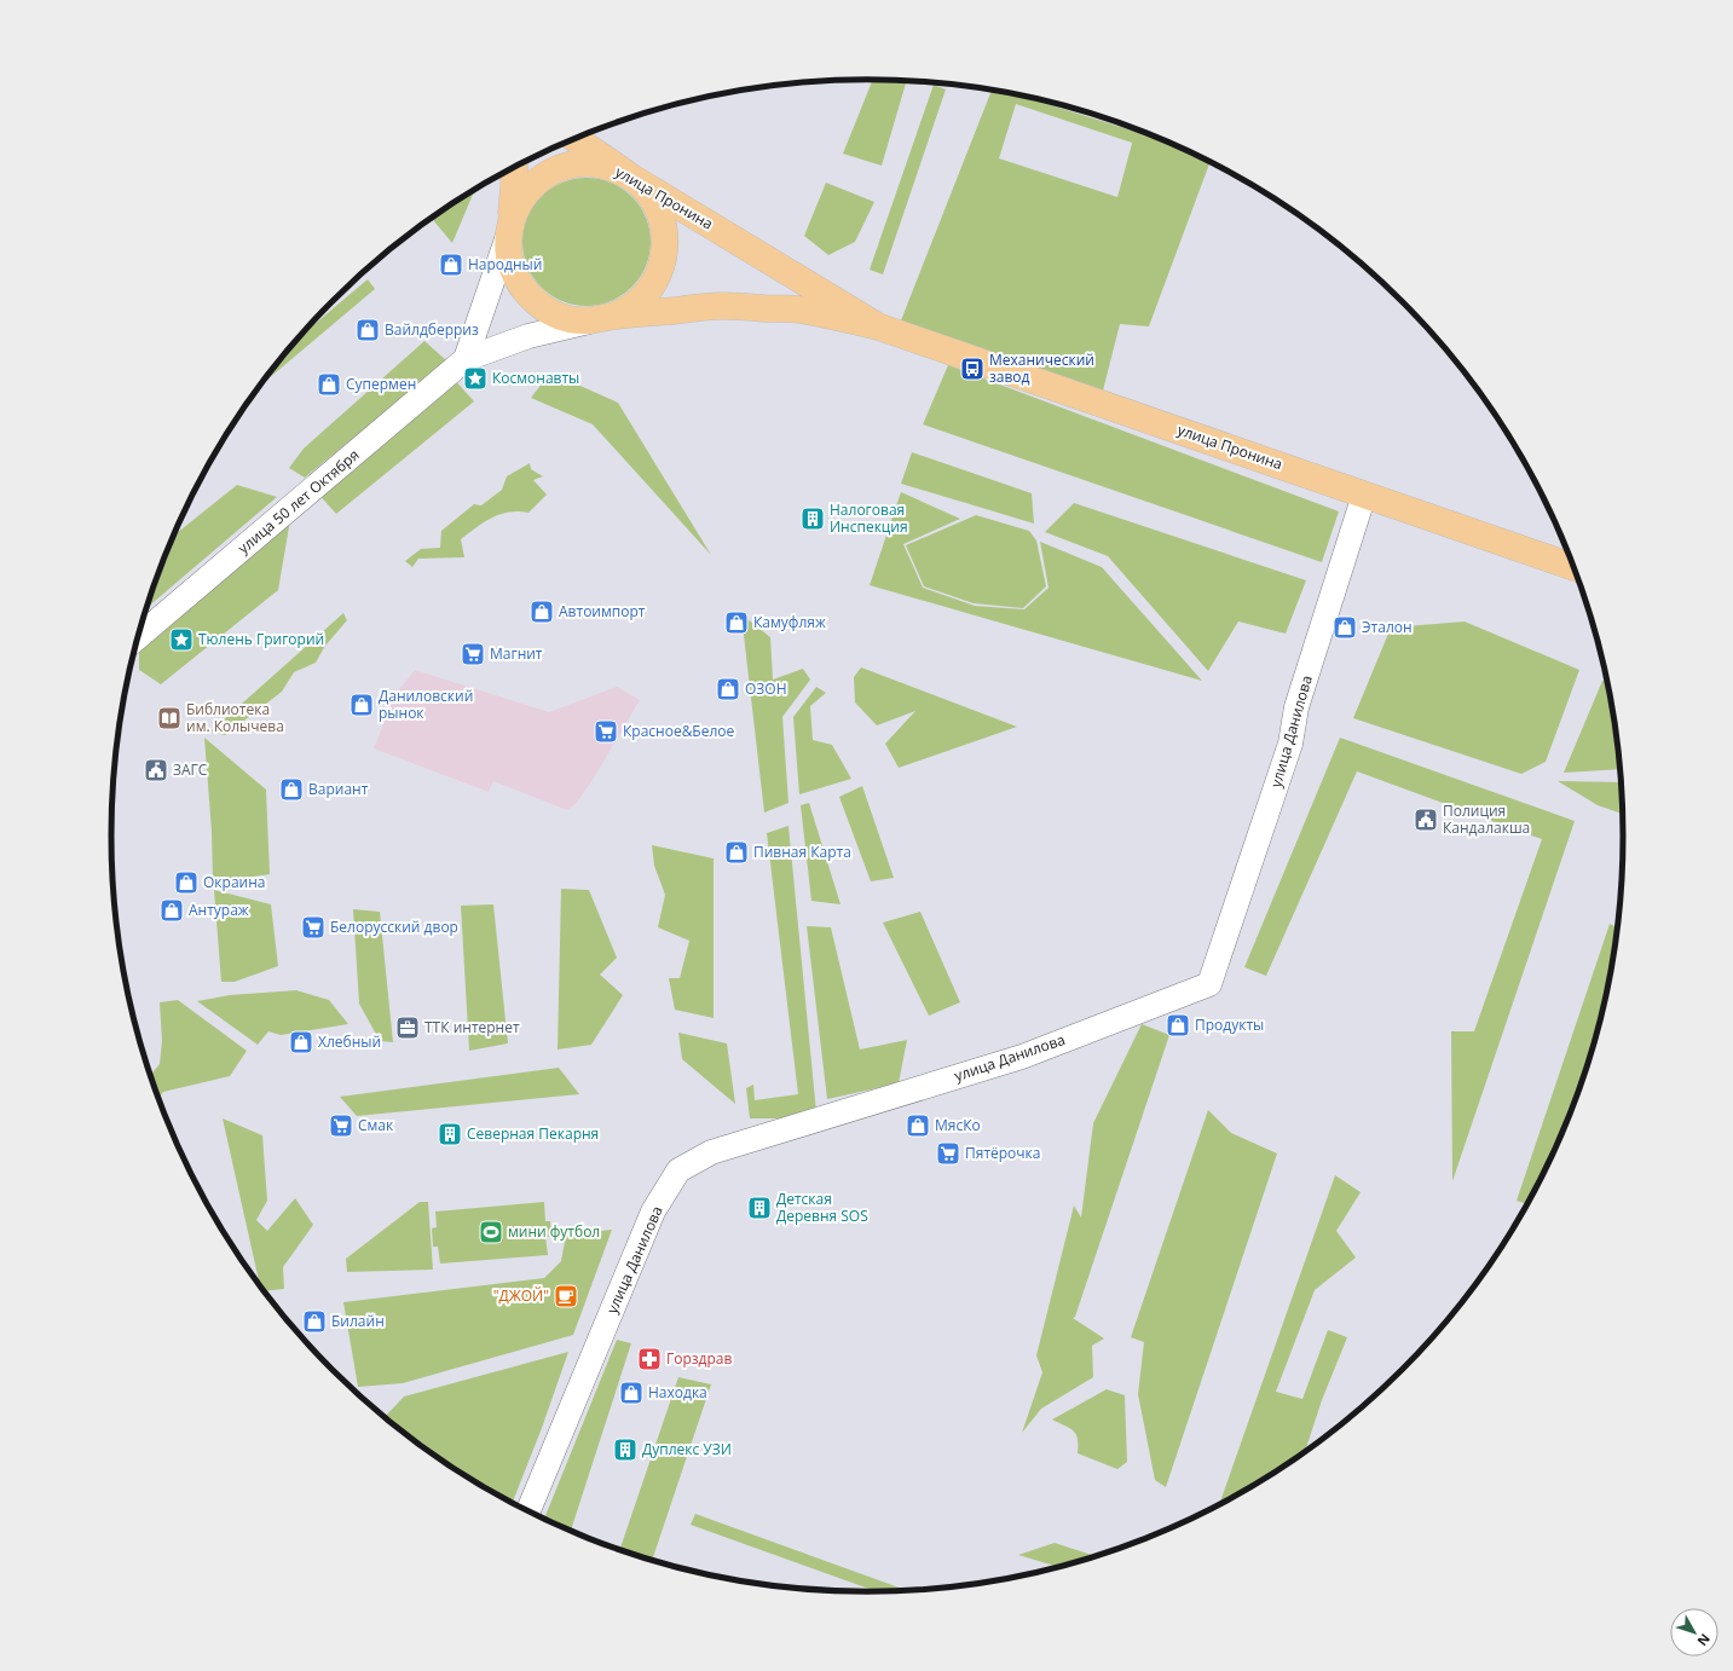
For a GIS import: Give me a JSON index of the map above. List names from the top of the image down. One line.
{"streets":{"main road":["улица Пронина"],"street":["улица 50 лет Октября","улица Данилова"]},"crossings":[["улица Пронина","улица Данилова"]],"places":{"shop":["Народный","Вайлдберриз","Супермен","Автоимпорт","Камуфляж","Эталон","ОЗОН","Даниловский рынок","Вариант","Пивная Карта","Окраина","Антураж","Продукты","Хлебный","МясКо","Билайн","Находка"],"bus stop":["Механический завод"],"place":["Космонавты","Тюлень Григорий"],"building":["Налоговая Инспекция","Северная Пекарня","Детская Деревня SOS","Дуплекс УЗИ"],"supermarket":["Магнит","Красное&Белое","Белорусский двор","Смак","Пятёрочка"],"library":["Библиотека им. Колычева"],"public building":["ЗАГС","Полиция Кандалакша"],"office":["ТТК интернет"],"sports":["мини футбол"],"cafe":["\"ДЖОЙ\""],"pharmacy":["Горздрав"]},"north":"bottom right"}
